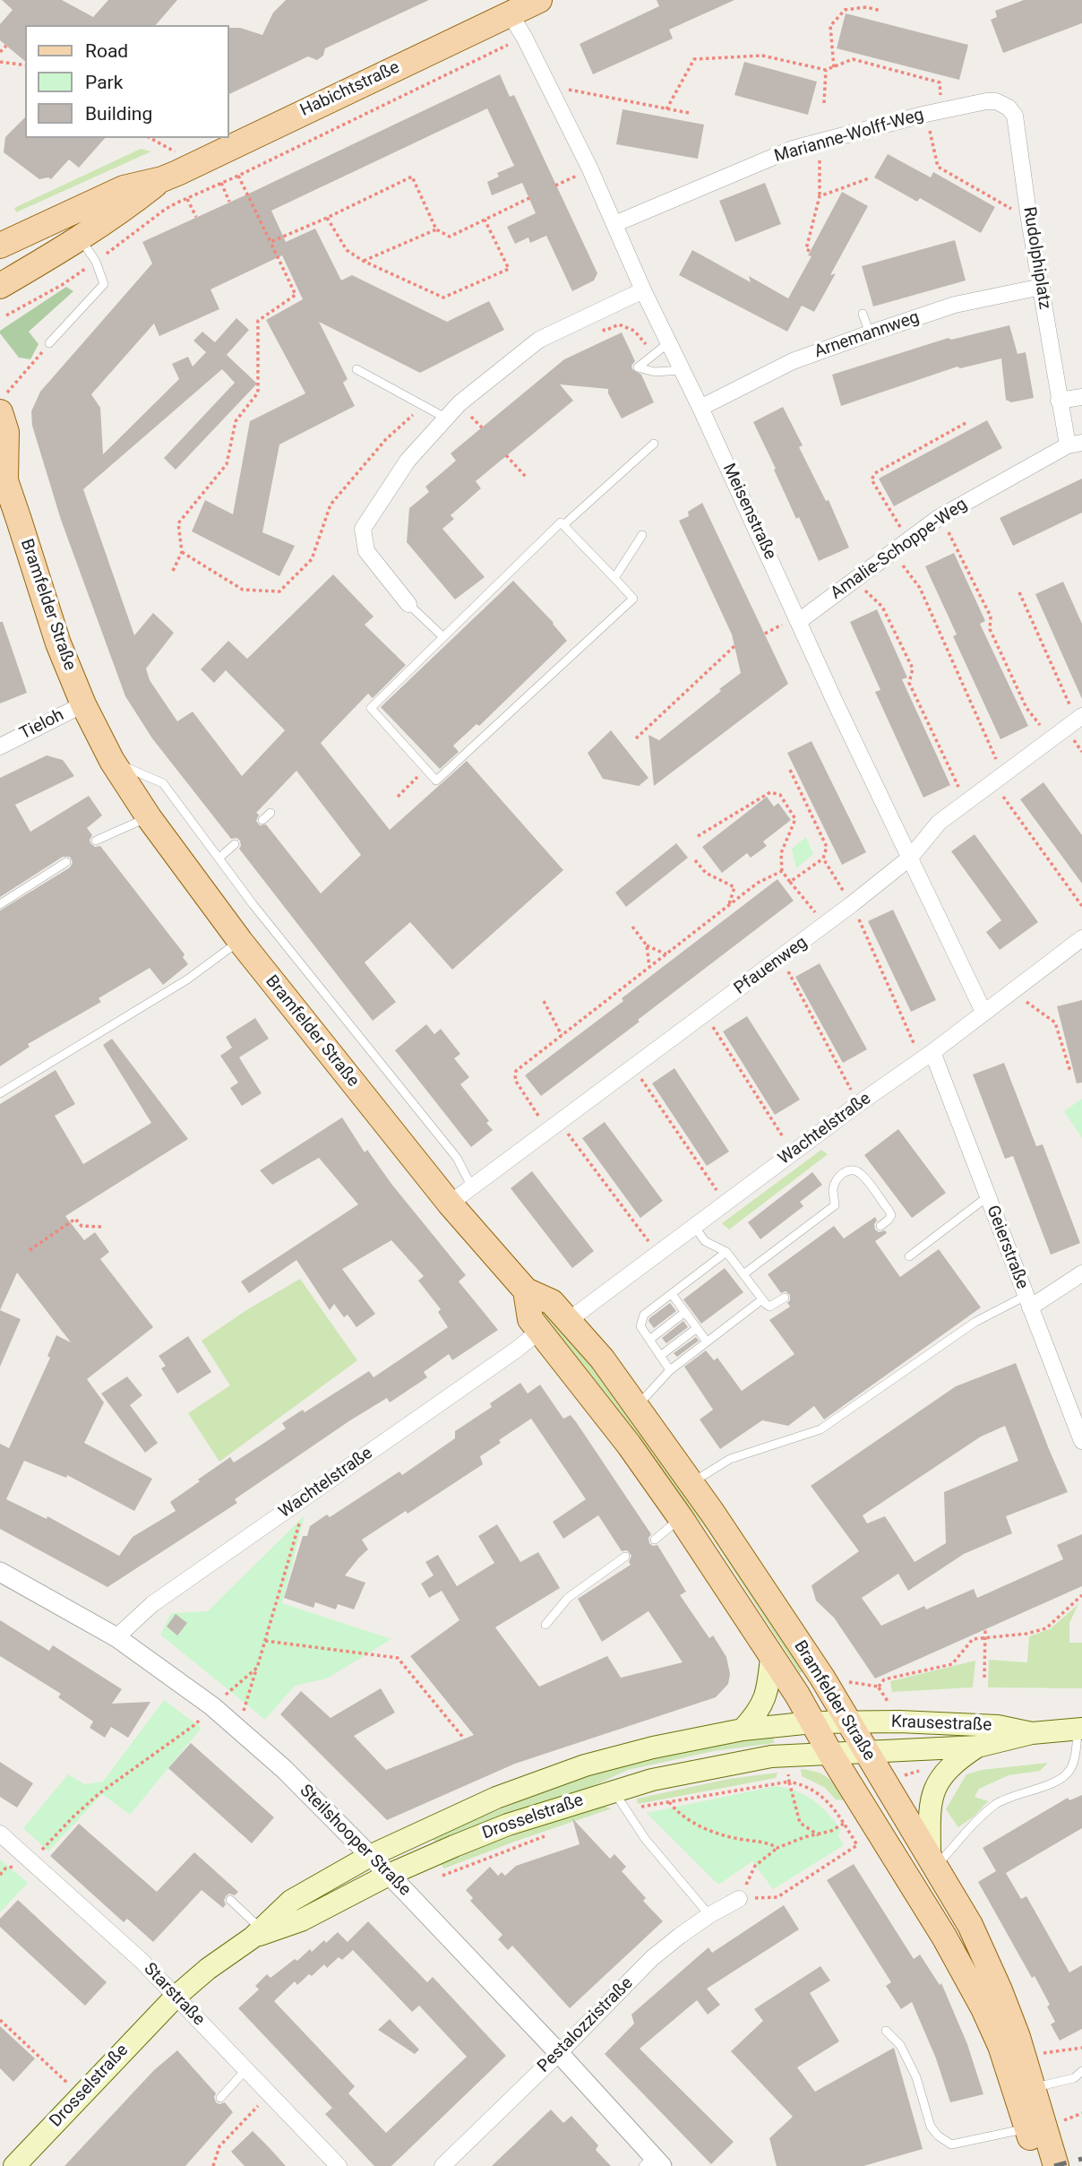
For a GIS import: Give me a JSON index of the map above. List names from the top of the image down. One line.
{"streets":{"main road":["Habichtstraße","Bramfelder Straße","Krausestraße","Drosselstraße"],"street":["Marianne-Wolff-Weg","Rudolphiplatz","Arnemannweg","Meisenstraße","Amalie-Schoppe-Weg","Tieloh","Pfauenweg","Wachtelstraße","Geierstraße","Steilshooper Straße","Starstraße","Pestalozzistraße"]},"crossings":[["Habichtstraße","Meisenstraße"],["Marianne-Wolff-Weg","Rudolphiplatz"],["Marianne-Wolff-Weg","Meisenstraße"],["Rudolphiplatz","Arnemannweg"],["Rudolphiplatz","Amalie-Schoppe-Weg"],["Arnemannweg","Meisenstraße"],["Meisenstraße","Amalie-Schoppe-Weg"],["Meisenstraße","Pfauenweg"],["Meisenstraße","Wachtelstraße"],["Bramfelder Straße","Tieloh"],["Bramfelder Straße","Pfauenweg"],["Bramfelder Straße","Wachtelstraße"],["Bramfelder Straße","Krausestraße"],["Bramfelder Straße","Drosselstraße"],["Wachtelstraße","Geierstraße"],["Wachtelstraße","Steilshooper Straße"],["Krausestraße","Drosselstraße"],["Drosselstraße","Steilshooper Straße"],["Drosselstraße","Starstraße"],["Steilshooper Straße","Pestalozzistraße"]],"legend":["Road","Park","Building"]}
